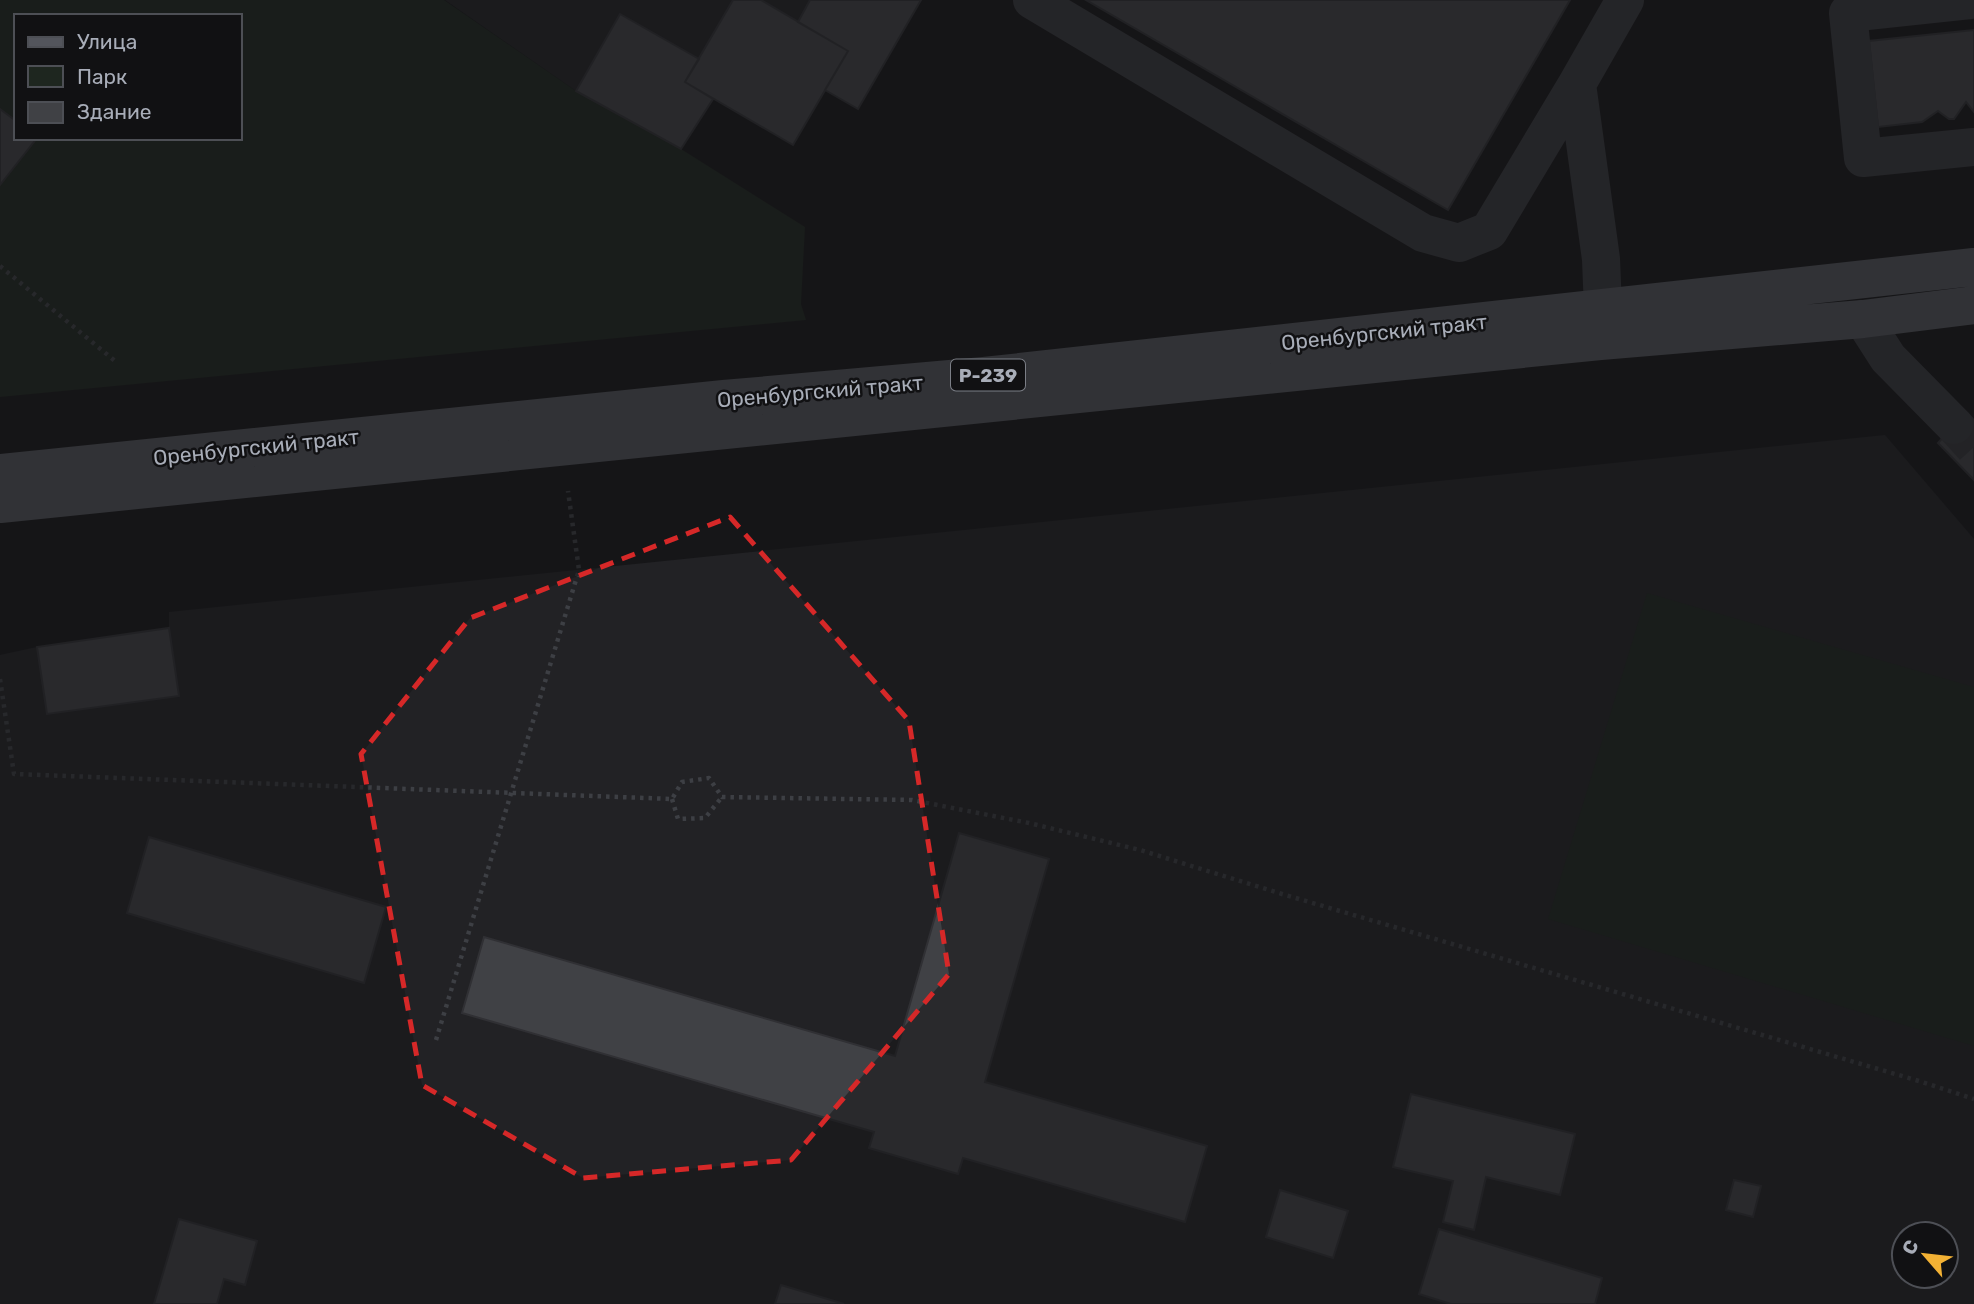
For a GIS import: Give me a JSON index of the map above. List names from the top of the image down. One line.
{"streets":{"main road":["Оренбургский тракт","Р-239"]},"legend":["Улица","Парк","Здание"],"north":"top left"}
